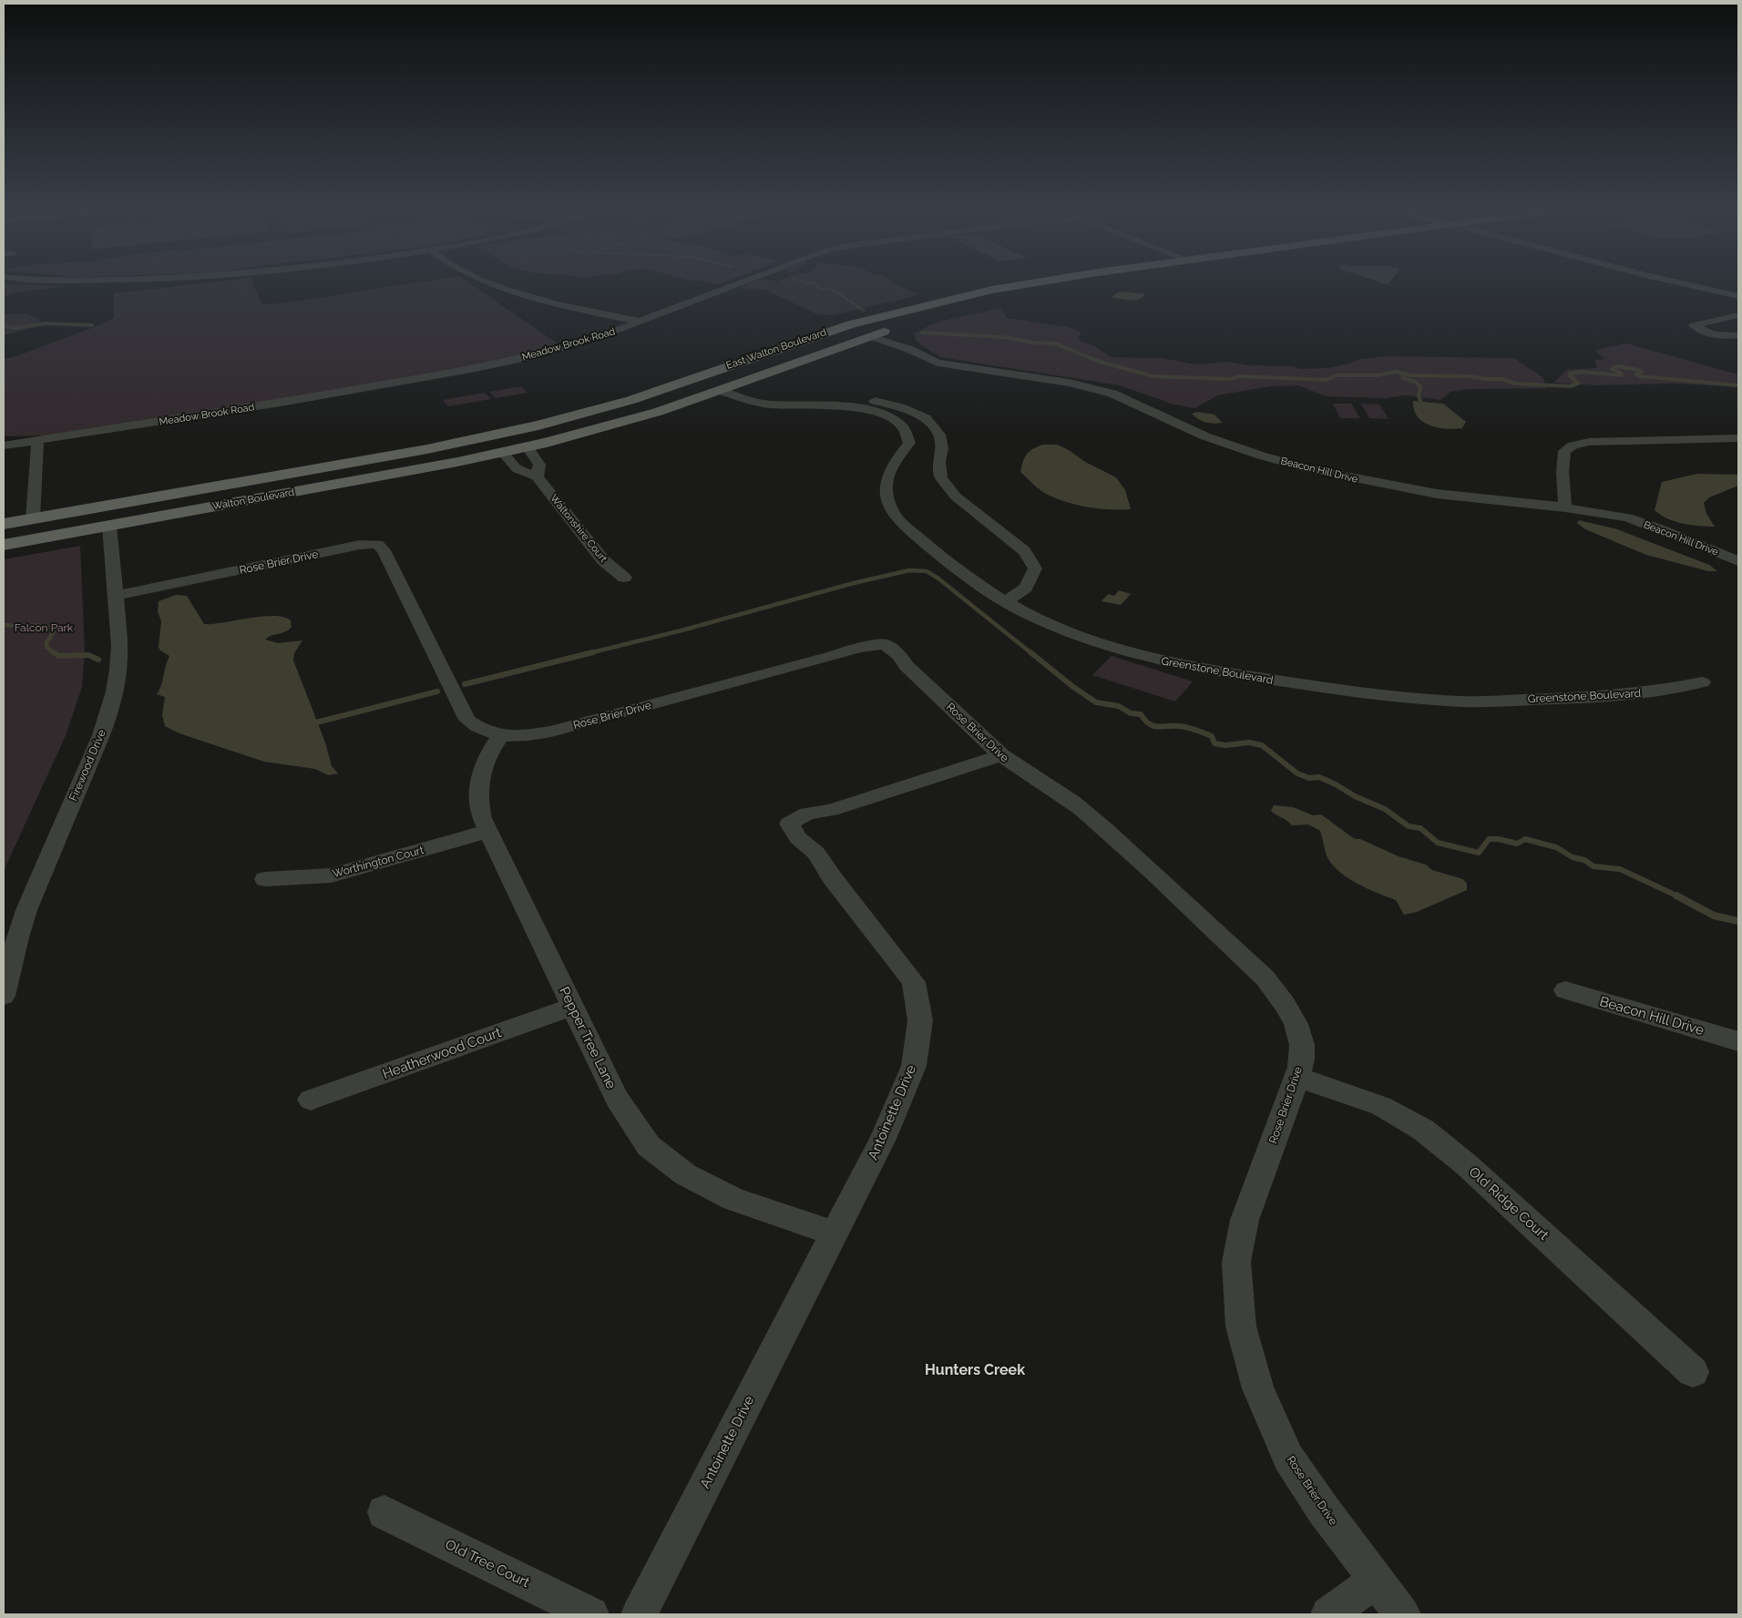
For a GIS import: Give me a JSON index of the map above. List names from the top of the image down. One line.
{"streets":{"main road":["East Walton Boulevard","Walton Boulevard"],"street":["Meadow Brook Road","Beacon Hill Drive","Waltonshire Court","Rose Brier Drive","Greenstone Boulevard","Firewood Drive","Worthington Court","Pepper Tree Lane","Heatherwood Court","Antoinette Drive","Old Ridge Court","Old Tree Court"]},"crossings":[["East Walton Boulevard","Beacon Hill Drive"],["East Walton Boulevard","Walton Boulevard"],["East Walton Boulevard","Waltonshire Court"],["Walton Boulevard","Waltonshire Court"],["Walton Boulevard","Firewood Drive"],["Rose Brier Drive","Firewood Drive"],["Rose Brier Drive","Pepper Tree Lane"],["Rose Brier Drive","Antoinette Drive"],["Rose Brier Drive","Old Ridge Court"],["Worthington Court","Pepper Tree Lane"],["Pepper Tree Lane","Heatherwood Court"],["Pepper Tree Lane","Antoinette Drive"]],"districts":["Hunters Creek"],"parks":["Falcon Park"]}
